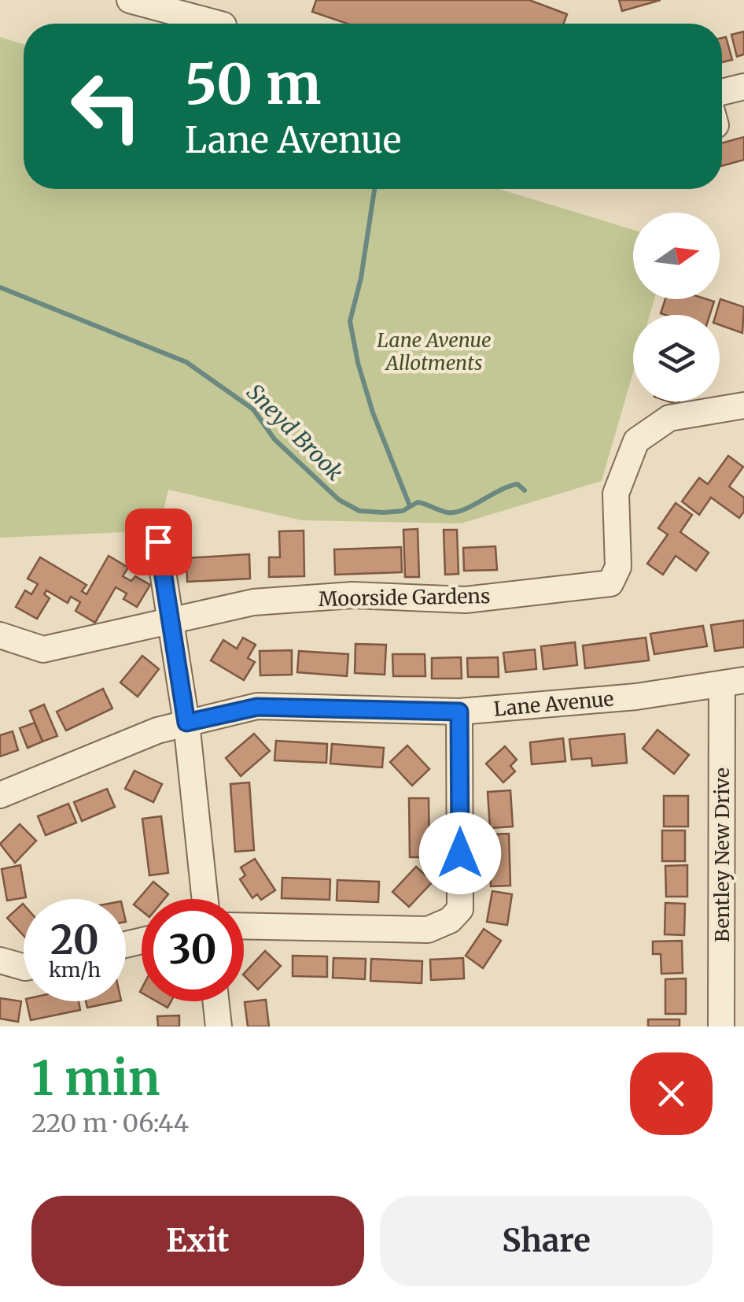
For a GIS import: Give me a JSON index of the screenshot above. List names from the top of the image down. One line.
{"streets":{"street":["Moorside Gardens","Lane Avenue","Bentley New Drive"]},"crossings":[["Lane Avenue","Bentley New Drive"]],"water":["Sneyd Brook"],"parks":["Lane Avenue Allotments"],"north":"right","page":{"turn":["50 m","Lane Avenue"],"speed":"20 km/h","limit":"30","heading":["1 min","220 m · 06:44"],"buttons":["Exit","Share"]}}
